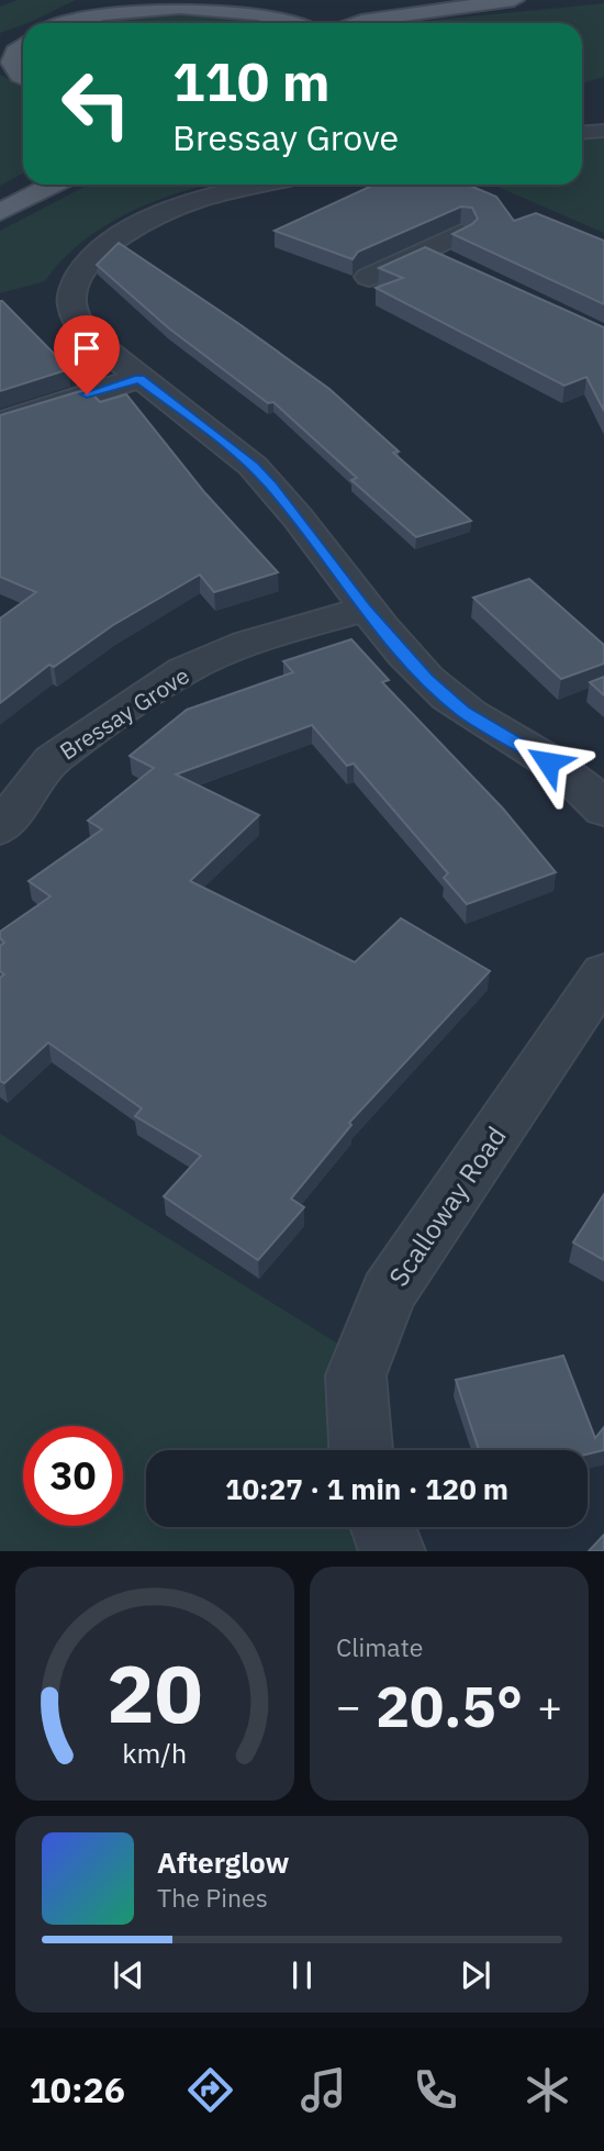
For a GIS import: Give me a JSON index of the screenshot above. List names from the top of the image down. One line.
{"streets":{"street":["Bressay Grove","Scalloway Road"]},"page":{"turn":["110 m","Bressay Grove"],"limit":"30","trip":"10:27 · 1 min · 120 m","tile":"Climate","heat":["−","20.5°","+"],"song":["Afterglow","The Pines"],"tabs":"10:26","gauge":["20","km/h"]}}
